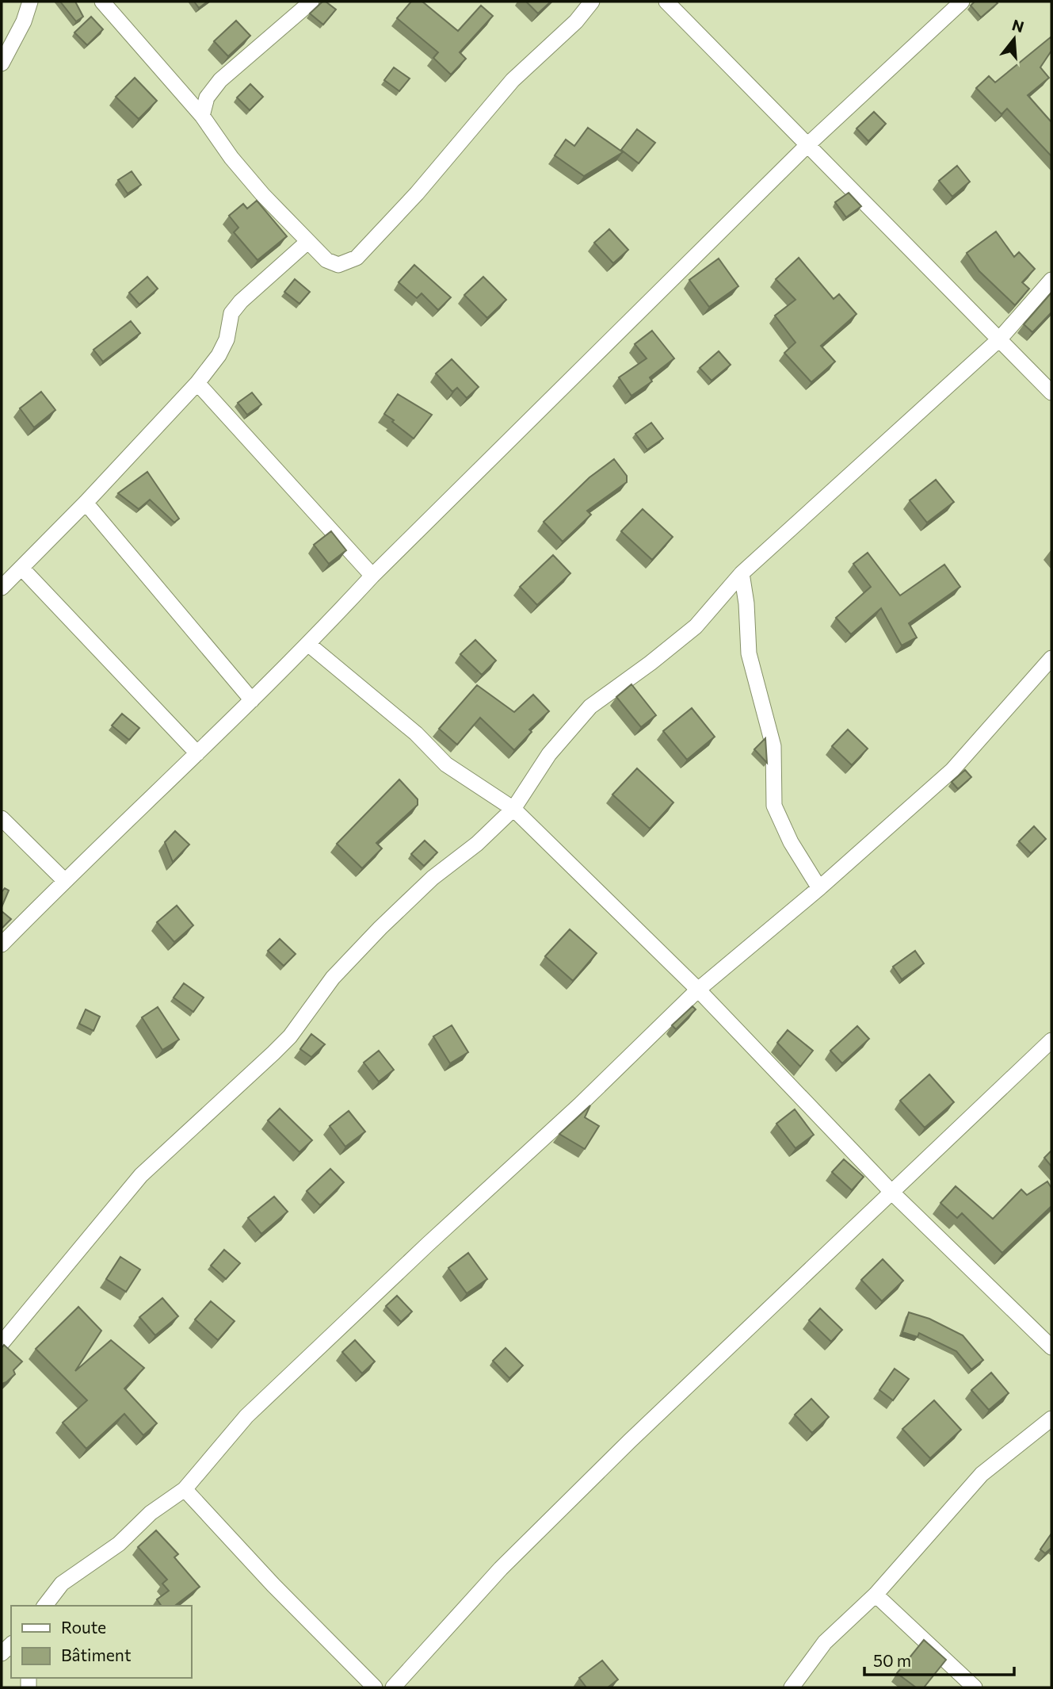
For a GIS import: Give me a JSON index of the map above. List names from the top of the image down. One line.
{"legend":["Route","Bâtiment"],"scale_bar":"50 m","north":"top"}
